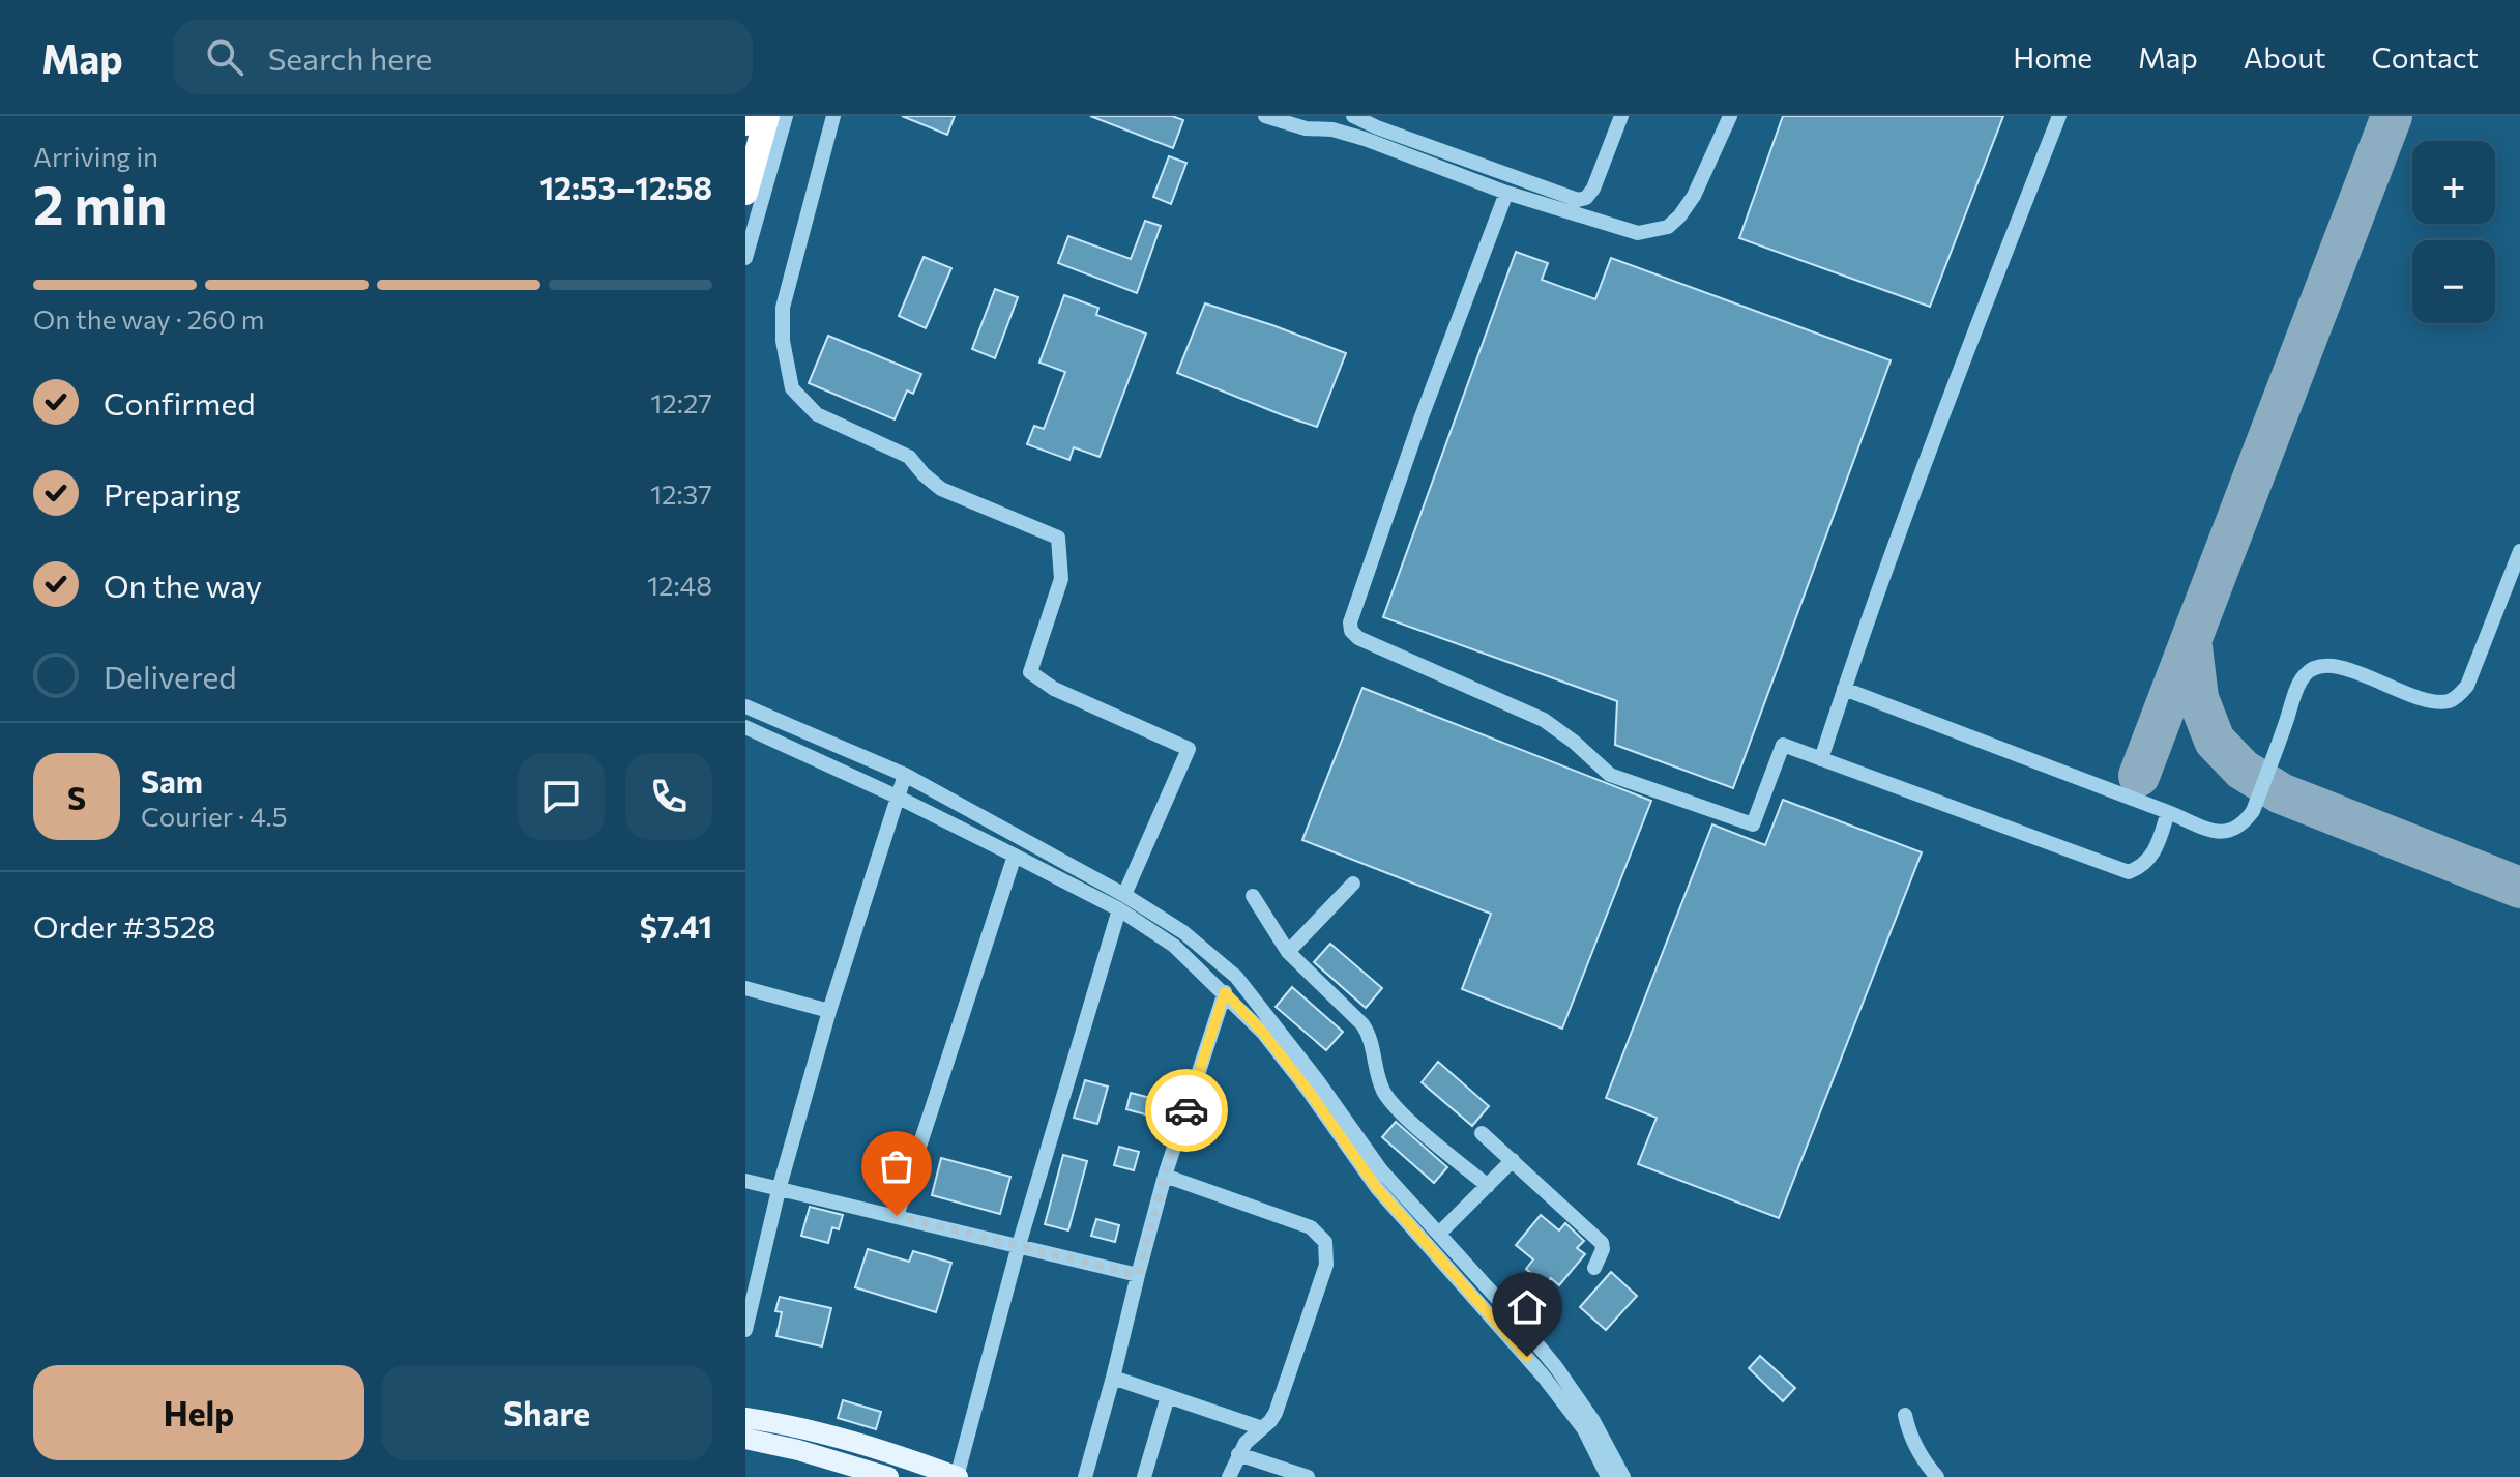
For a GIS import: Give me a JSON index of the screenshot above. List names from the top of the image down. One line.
{"page":{"header":"Map","search":"Search here","nav":["Home","Map","About","Contact"],"heading":["2 min","Arriving in","12:53–12:58"],"panel":["Sam","Courier · 4.5","Order #3528","$7.41"],"map_buttons":["+","−"],"bar":"On the way · 260 m","list":[["Confirmed","12:27"],["Preparing","12:37"],["On the way","12:48"],"Delivered"],"round":"S","buttons":["Help","Share"]}}
